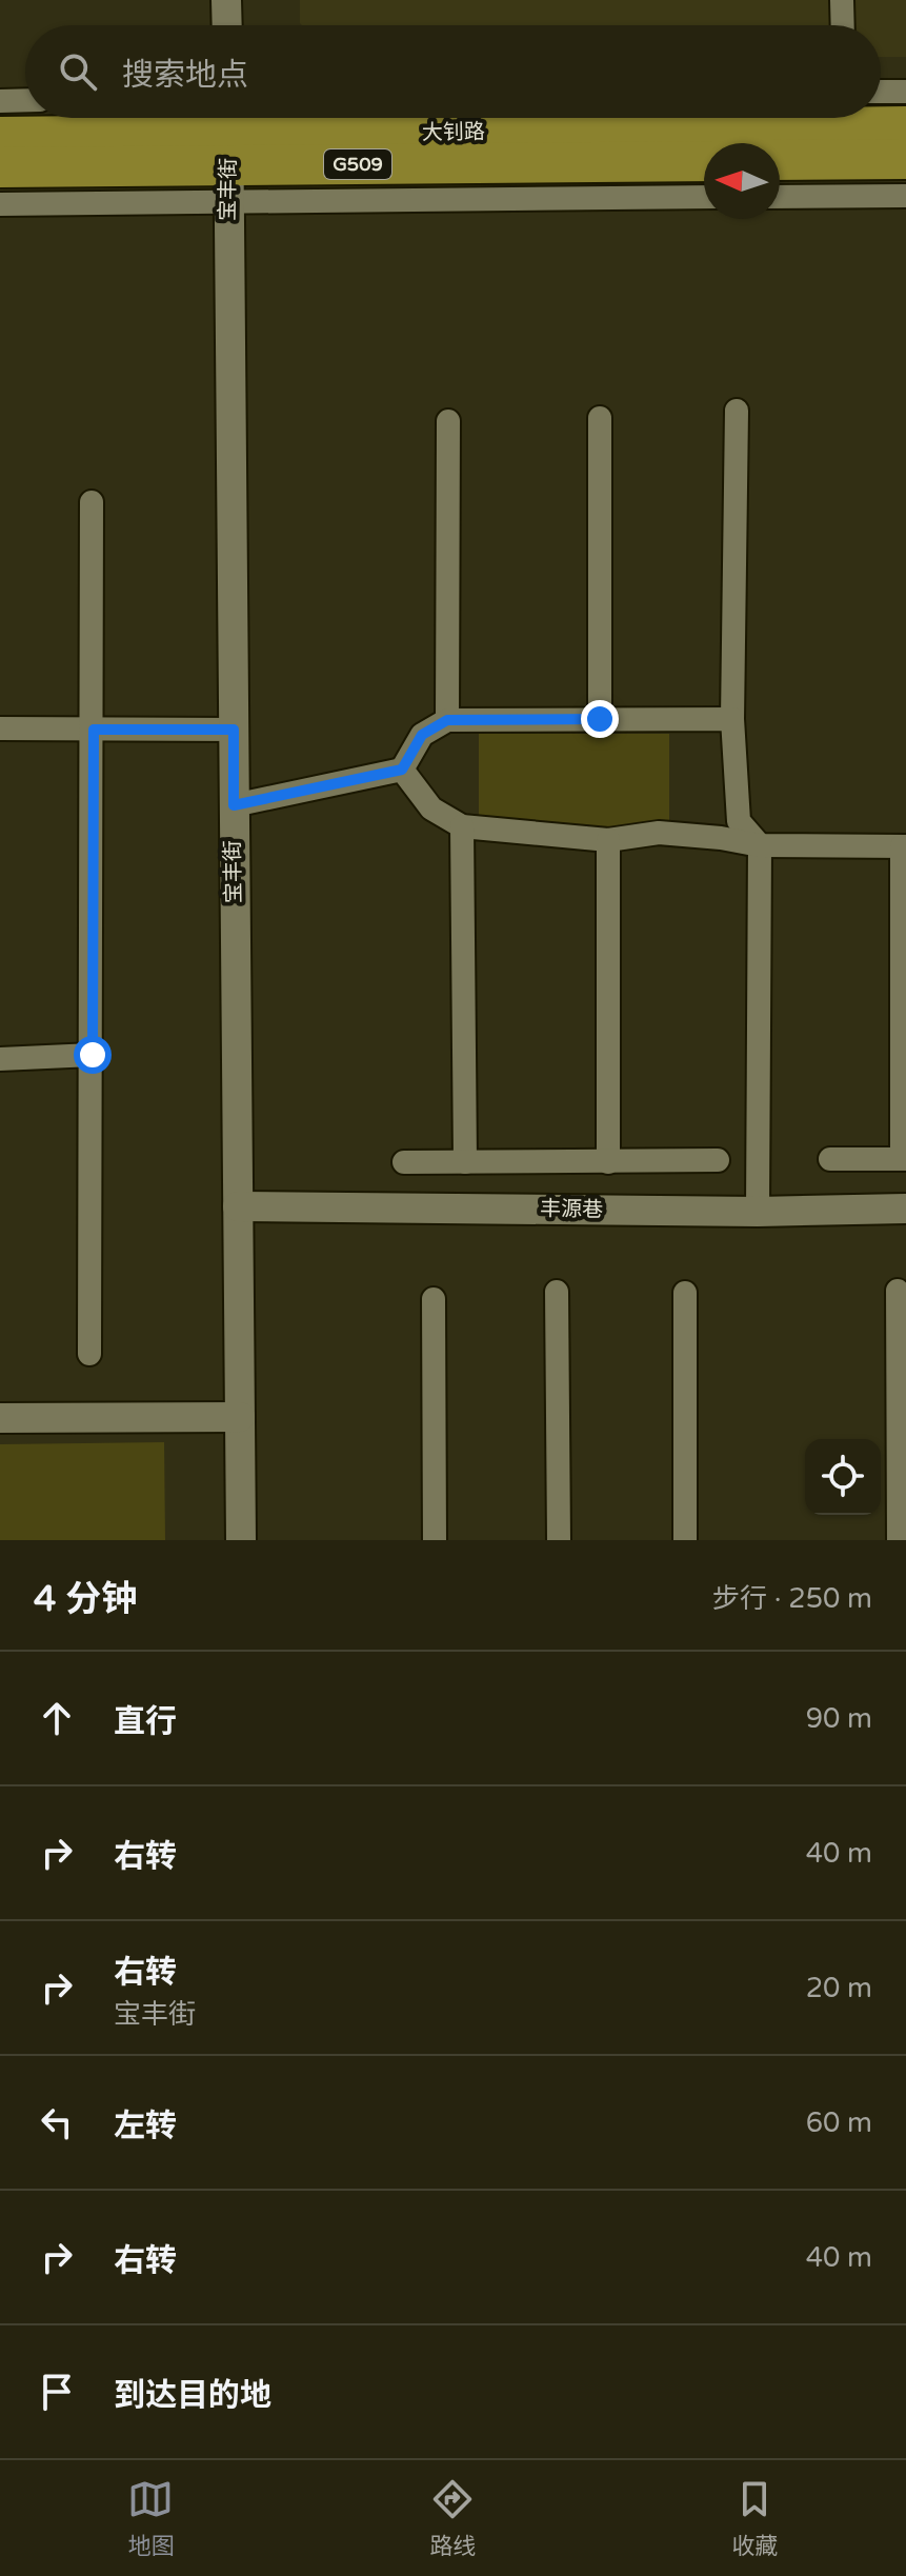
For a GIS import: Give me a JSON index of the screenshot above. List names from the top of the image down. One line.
{"streets":{"highway":["大钊路","G509"],"street":["宝丰街","丰源巷"]},"crossings":[["大钊路","宝丰街"],["宝丰街","丰源巷"]],"north":"left","page":{"search":"搜索地点","heading":["4 分钟","步行 · 250 m"],"list":[["直行","90 m"],["右转","40 m"],["右转","宝丰街","20 m"],["左转","60 m"],["右转","40 m"],"到达目的地"],"nav":["地图","路线","收藏"]}}
